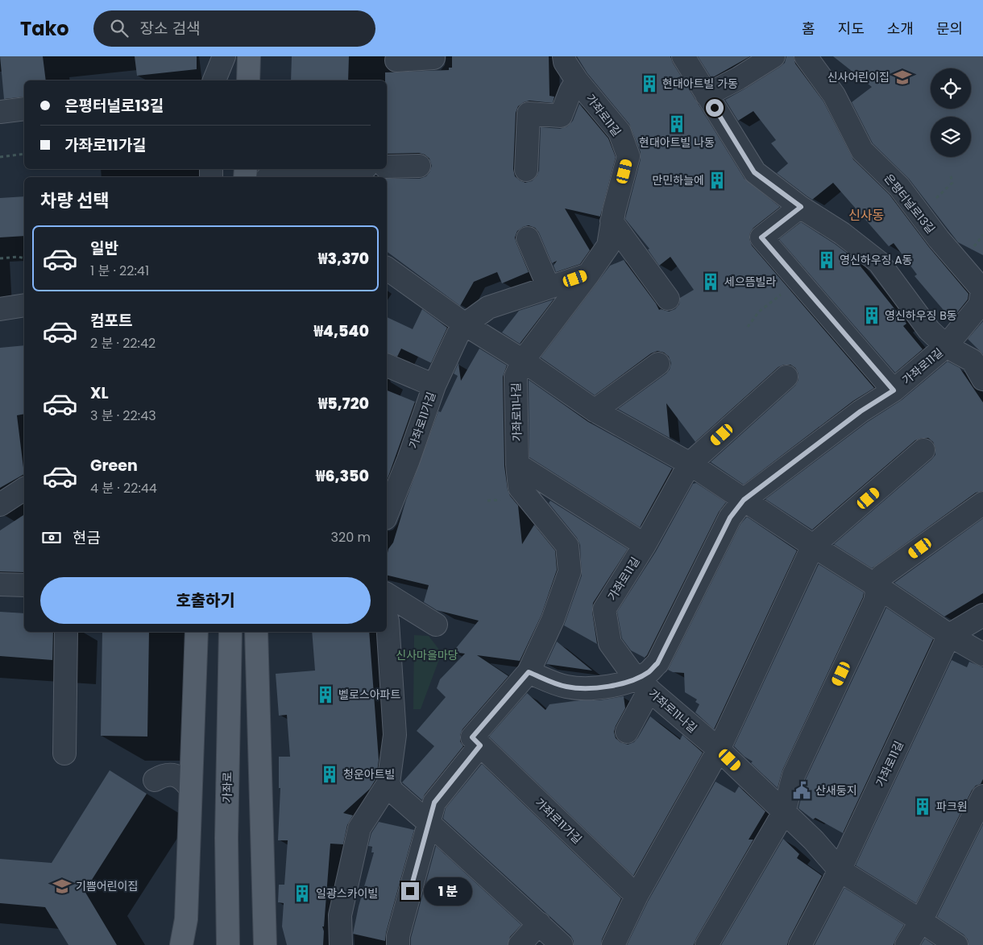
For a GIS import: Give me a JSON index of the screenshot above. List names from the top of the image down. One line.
{"streets":{"main road":["가좌로"],"street":["가좌로11길","은평터널로13길","가좌로11나길","가좌로11가길"]},"crossings":[["가좌로11길","은평터널로13길"],["가좌로11길","가좌로11나길"],["가좌로11나길","가좌로11가길"]],"districts":["신사동"],"parks":["신사마을마당"],"places":{"school or university":["신사어린이집","기쁨어린이집"],"building":["현대아트빌 가동","현대아트빌 나동","만민하늘에","영신하우징 A동","세으뜸빌라","영신하우징 B동","벨로스아파트","청운아트빌","파크원","일광스카이빌"],"public building":["산새둥지"]},"page":{"header":"Tako","search":"장소 검색","nav":["홈","지도","소개","문의"],"banner":["은평터널로13길","가좌로11가길"],"heading":"차량 선택","list":[{"name":"일반","note":"1 분 · 22:41","value":"₩3,370"},{"name":"컴포트","note":"2 분 · 22:42","value":"₩4,540"},{"name":"XL","note":"3 분 · 22:43","value":"₩5,720"},{"name":"Green","note":"4 분 · 22:44","value":"₩6,350"}],"pay":["현금","320 m"],"buttons":"호출하기","bubble":"1 분"}}
